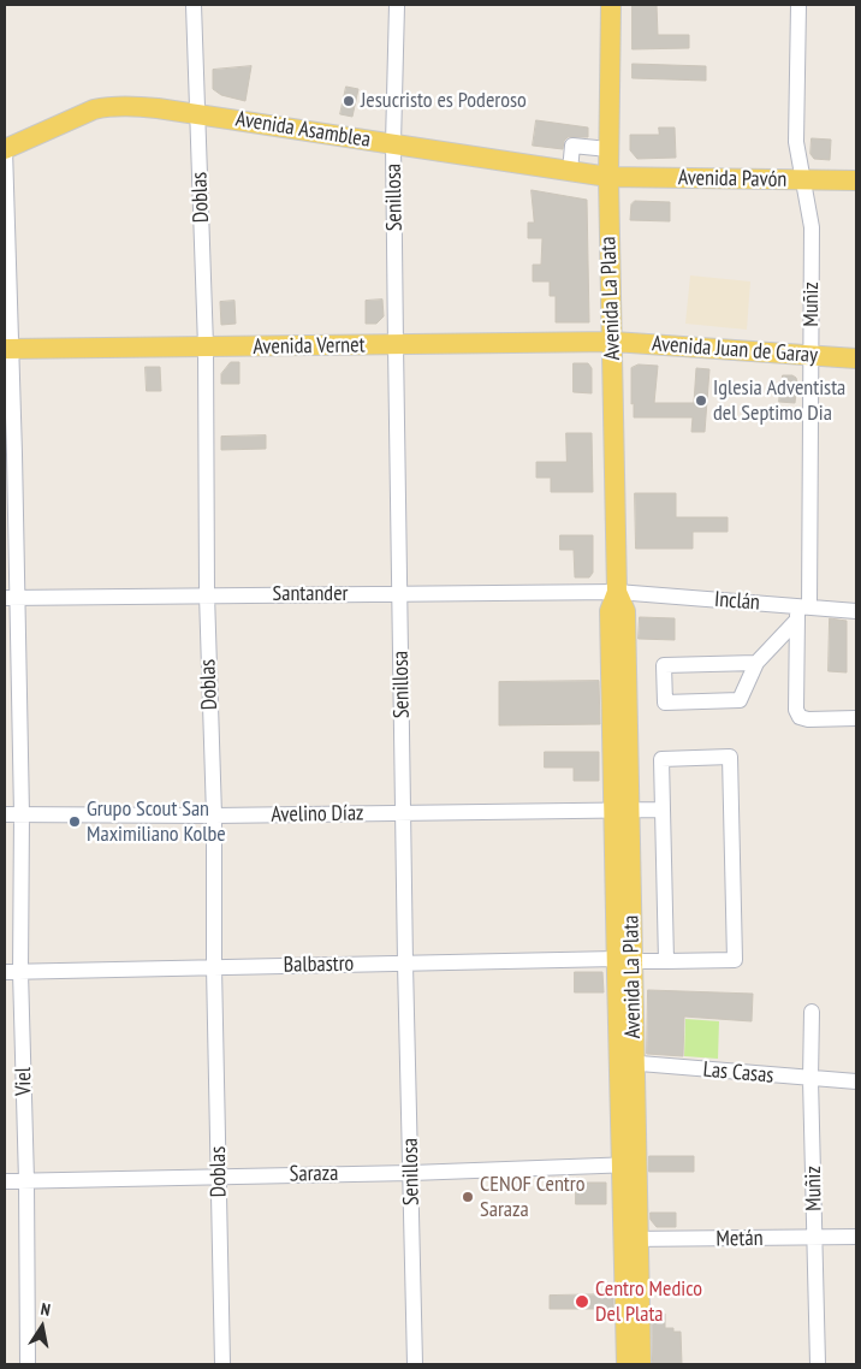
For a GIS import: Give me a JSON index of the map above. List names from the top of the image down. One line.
{"streets":{"main road":["Avenida Asamblea","Avenida Pavón","Avenida La Plata","Avenida Vernet","Avenida Juan de Garay"],"street":["Doblas","Senillosa","Muñiz","Santander","Inclán","Avelino Díaz","Balbastro","Las Casas","Viel","Saraza","Metán"]},"crossings":[["Avenida Asamblea","Avenida Pavón"],["Avenida Asamblea","Doblas"],["Avenida Asamblea","Senillosa"],["Avenida Asamblea","Avenida La Plata"],["Avenida Asamblea","Viel"],["Avenida Pavón","Avenida La Plata"],["Avenida Pavón","Muñiz"],["Doblas","Avenida Vernet"],["Doblas","Santander"],["Doblas","Avelino Díaz"],["Doblas","Balbastro"],["Doblas","Saraza"],["Senillosa","Avenida Vernet"],["Senillosa","Santander"],["Senillosa","Avelino Díaz"],["Senillosa","Balbastro"],["Senillosa","Saraza"],["Avenida La Plata","Avenida Vernet"],["Avenida La Plata","Avenida Juan de Garay"],["Avenida La Plata","Santander"],["Avenida La Plata","Inclán"],["Avenida La Plata","Avelino Díaz"],["Avenida La Plata","Balbastro"],["Avenida La Plata","Las Casas"],["Avenida La Plata","Saraza"],["Avenida La Plata","Metán"],["Muñiz","Avenida Juan de Garay"],["Muñiz","Inclán"],["Muñiz","Las Casas"],["Muñiz","Metán"],["Avenida Vernet","Avenida Juan de Garay"],["Avenida Vernet","Viel"],["Santander","Inclán"],["Santander","Viel"],["Avelino Díaz","Balbastro"],["Avelino Díaz","Viel"],["Balbastro","Viel"],["Viel","Saraza"]],"places":["Jesucristo es Poderoso","Iglesia Adventista del Septimo Dia","Grupo Scout San Maximiliano Kolbe","CENOF Centro Saraza","Centro Medico Del Plata"],"north":"top"}
